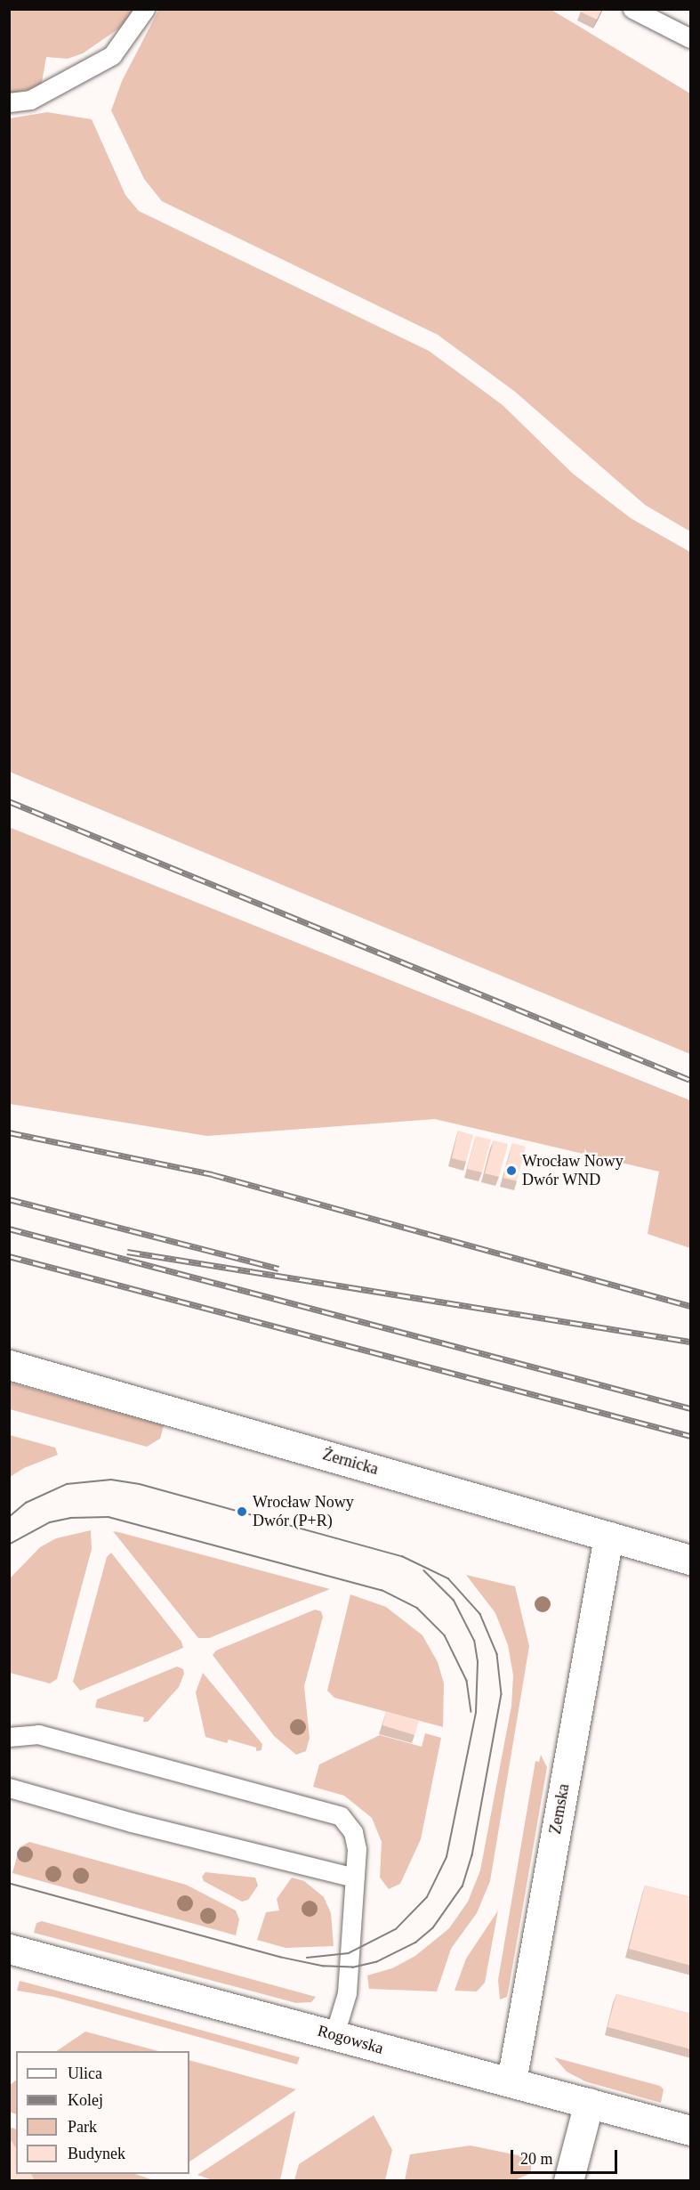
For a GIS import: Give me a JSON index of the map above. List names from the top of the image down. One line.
{"streets":{"street":["Żernicka","Zemska","Rogowska"]},"crossings":[["Żernicka","Zemska"],["Zemska","Rogowska"]],"places":["Wrocław Nowy Dwór WND","Wrocław Nowy Dwór (P+R)"],"legend":["Ulica","Kolej","Park","Budynek"],"scale_bar":"20 m"}
